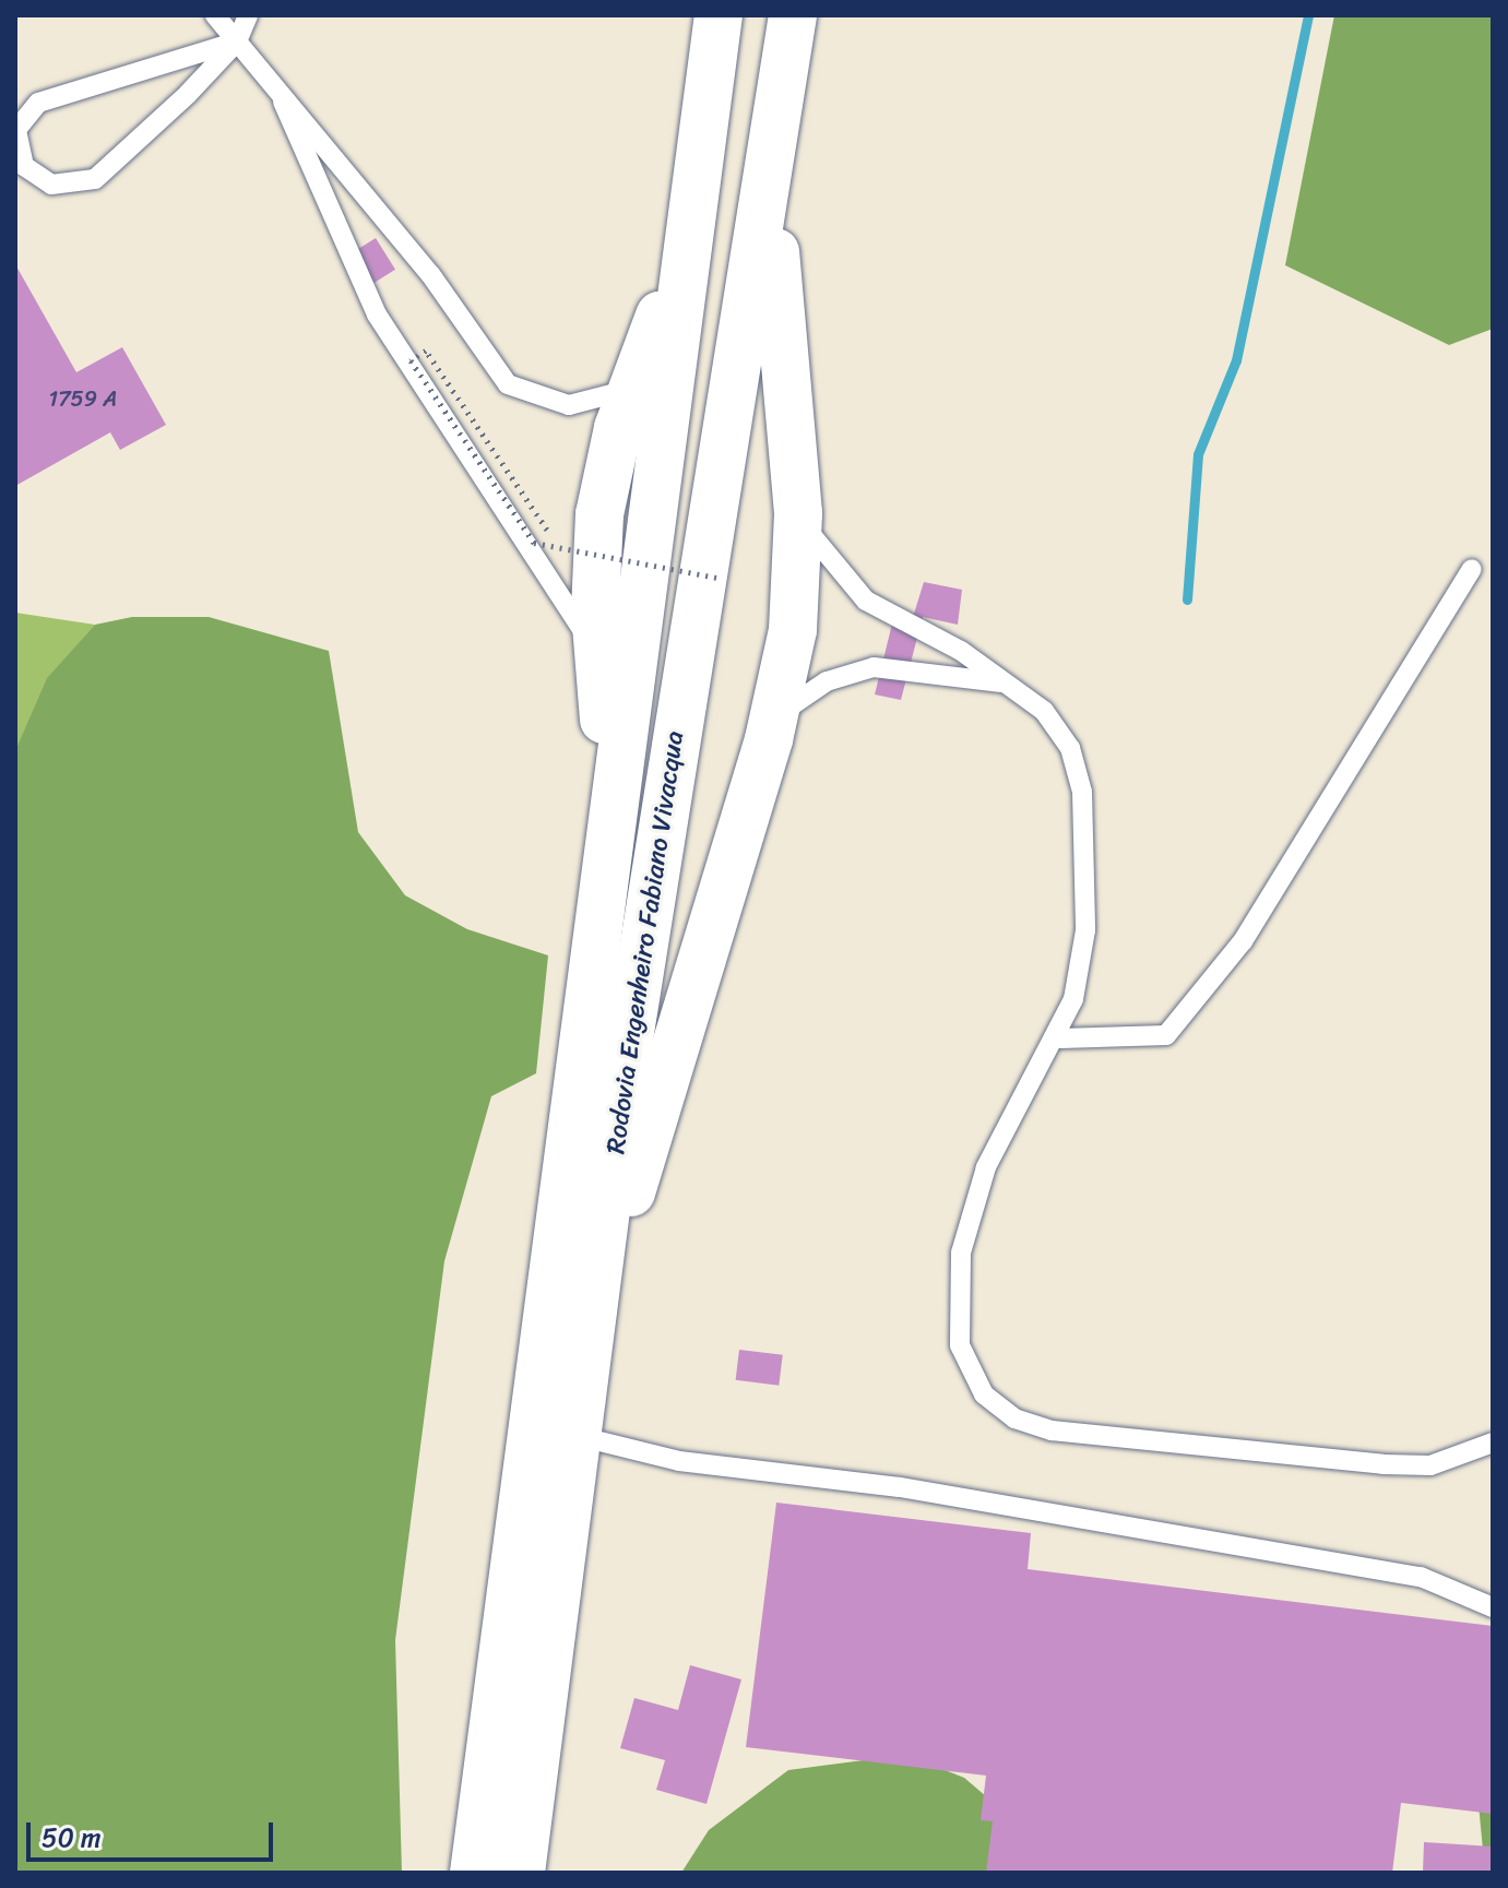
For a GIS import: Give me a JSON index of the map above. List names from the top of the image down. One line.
{"streets":{"highway":["Rodovia Engenheiro Fabiano Vivacqua"]},"house_numbers":["1759 A"],"scale_bar":"50 m"}
